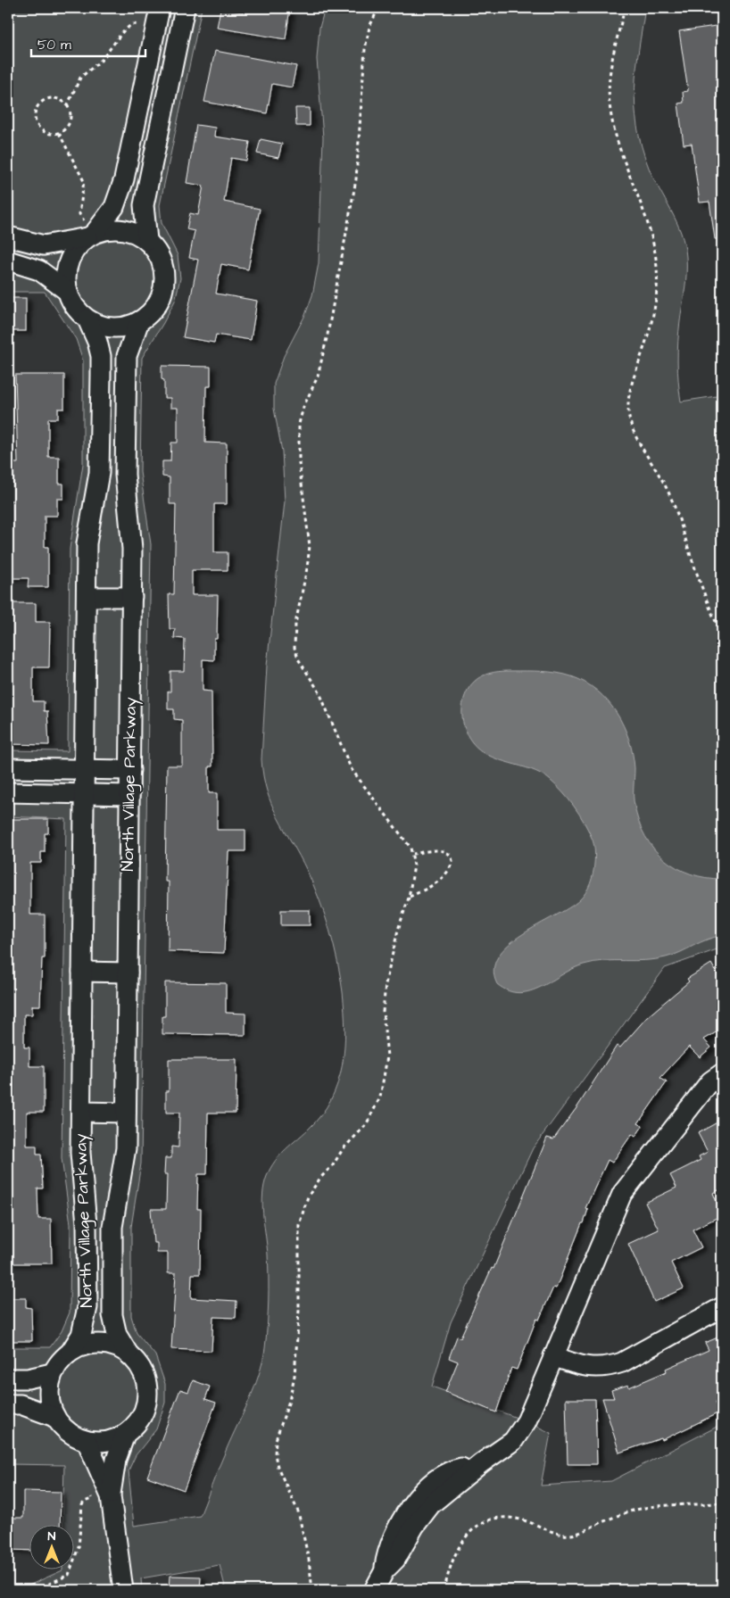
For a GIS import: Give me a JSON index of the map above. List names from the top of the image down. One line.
{"streets":{"street":["North Village Parkway"]},"scale_bar":"50 m","north":"top"}
